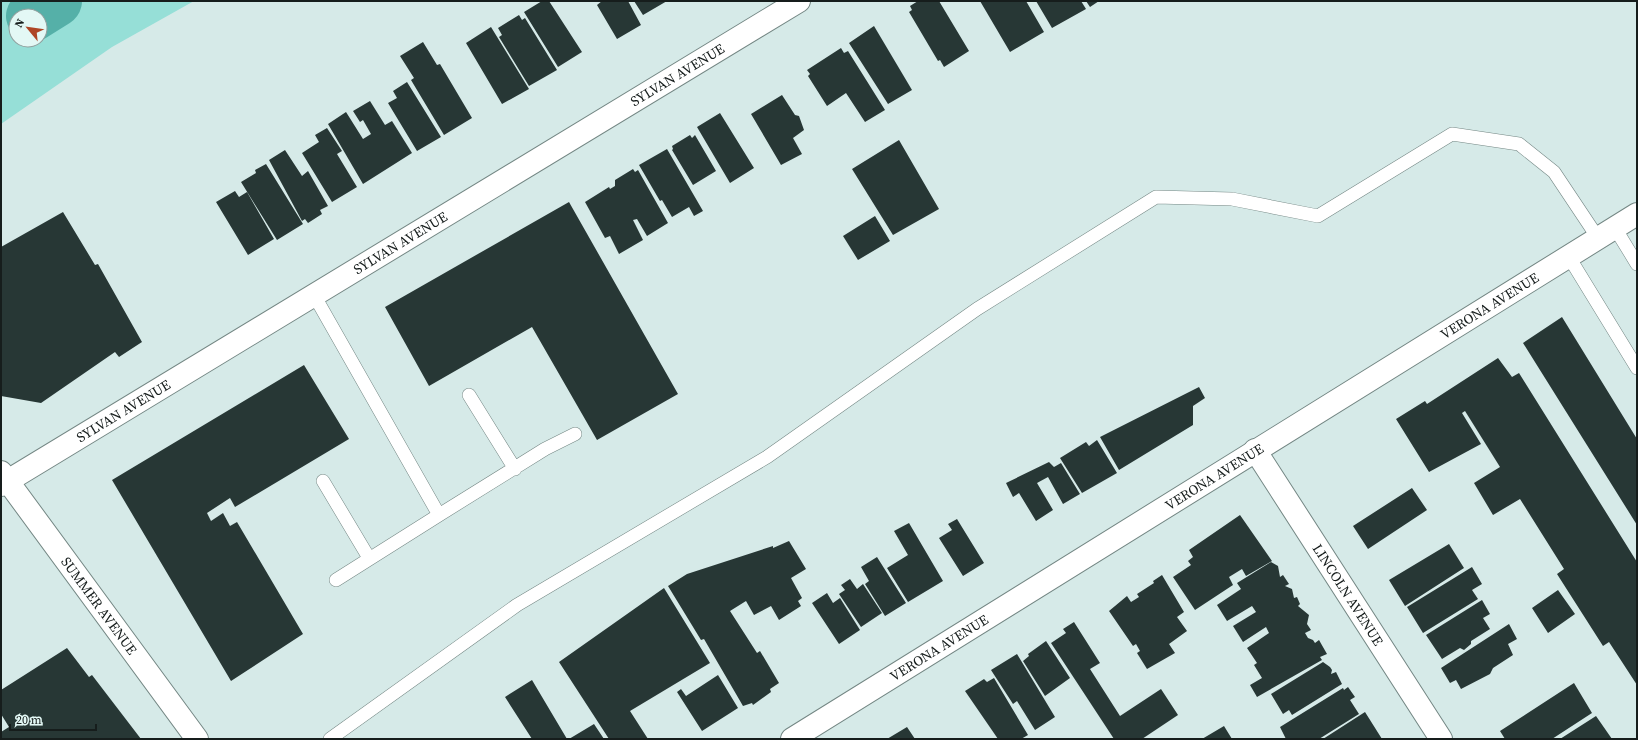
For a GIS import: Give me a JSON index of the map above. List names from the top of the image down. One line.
{"streets":{"street":["SYLVAN AVENUE","VERONA AVENUE","LINCOLN AVENUE","SUMMER AVENUE"]},"crossings":[["SYLVAN AVENUE","SUMMER AVENUE"],["VERONA AVENUE","LINCOLN AVENUE"]],"scale_bar":"20 m","north":"top left"}
